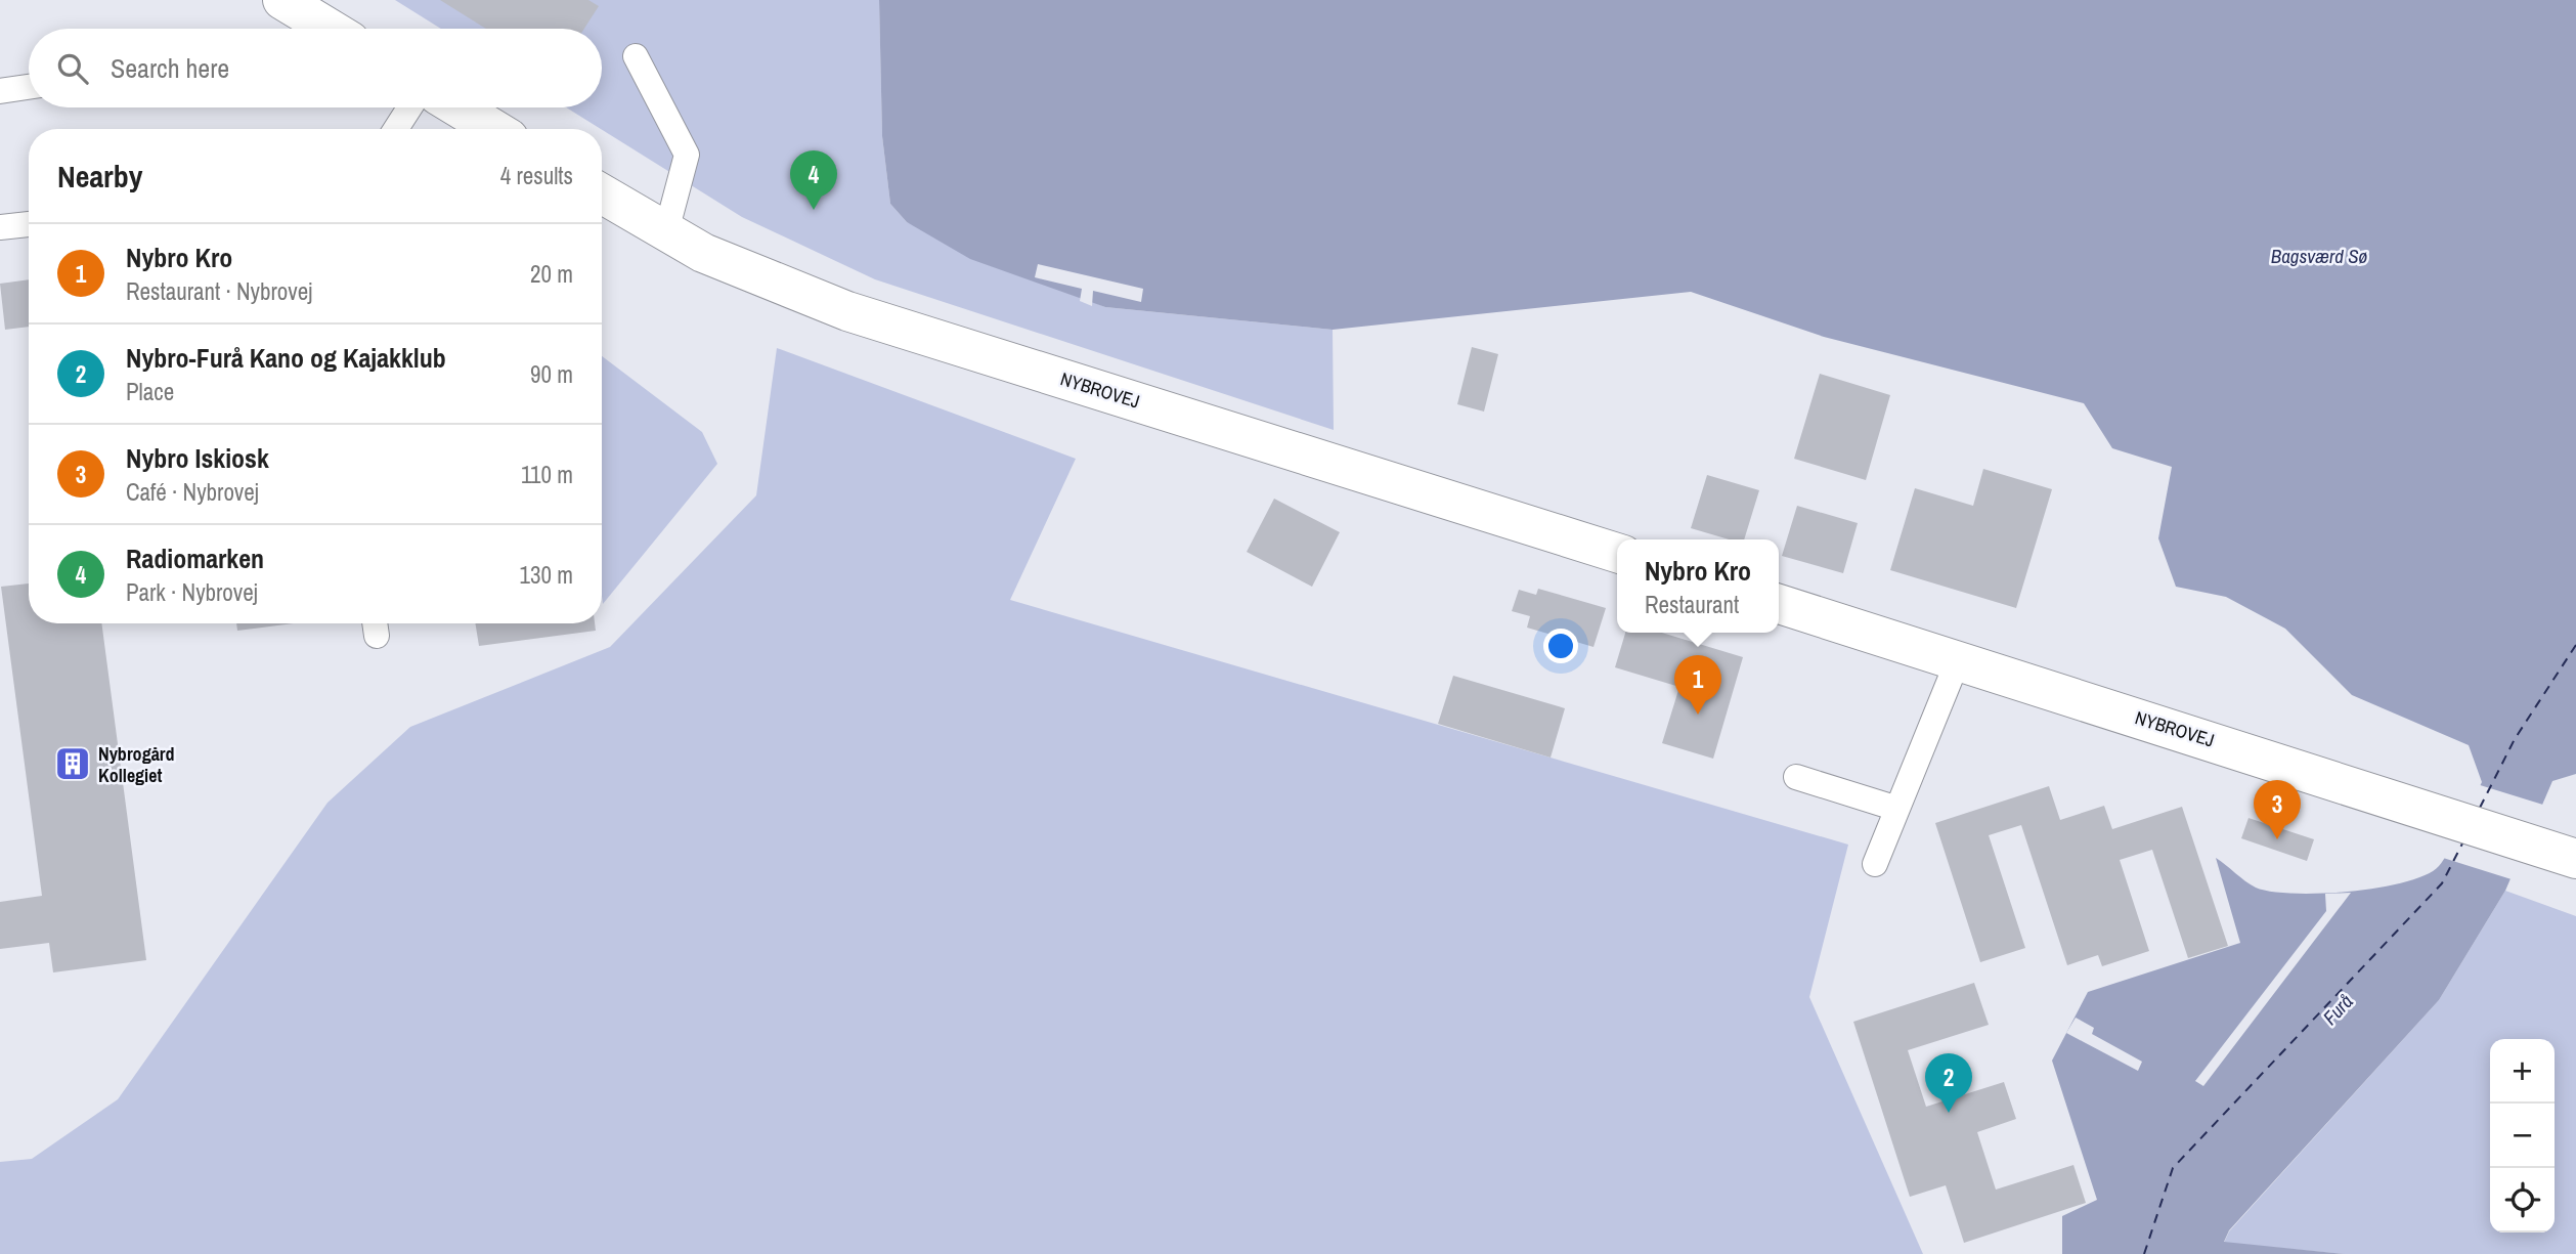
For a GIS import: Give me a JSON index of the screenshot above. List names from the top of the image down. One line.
{"streets":{"street":["NYBROVEJ"]},"water":["Bagsværd Sø","Furå"],"places":{"building":["Nybrogård Kollegiet"]},"page":{"search":"Search here","heading":["Nearby","4 results"],"pins":["4","1","3","2"],"list":[{"mark":"1","name":"Nybro Kro","note":"Restaurant · Nybrovej","value":"20 m"},{"mark":"2","name":"Nybro-Furå Kano og Kajakklub","note":"Place","value":"90 m"},{"mark":"3","name":"Nybro Iskiosk","note":"Café · Nybrovej","value":"110 m"},{"mark":"4","name":"Radiomarken","note":"Park · Nybrovej","value":"130 m"}],"popup":["Nybro Kro","Restaurant"],"map_buttons":["+","−"]}}
